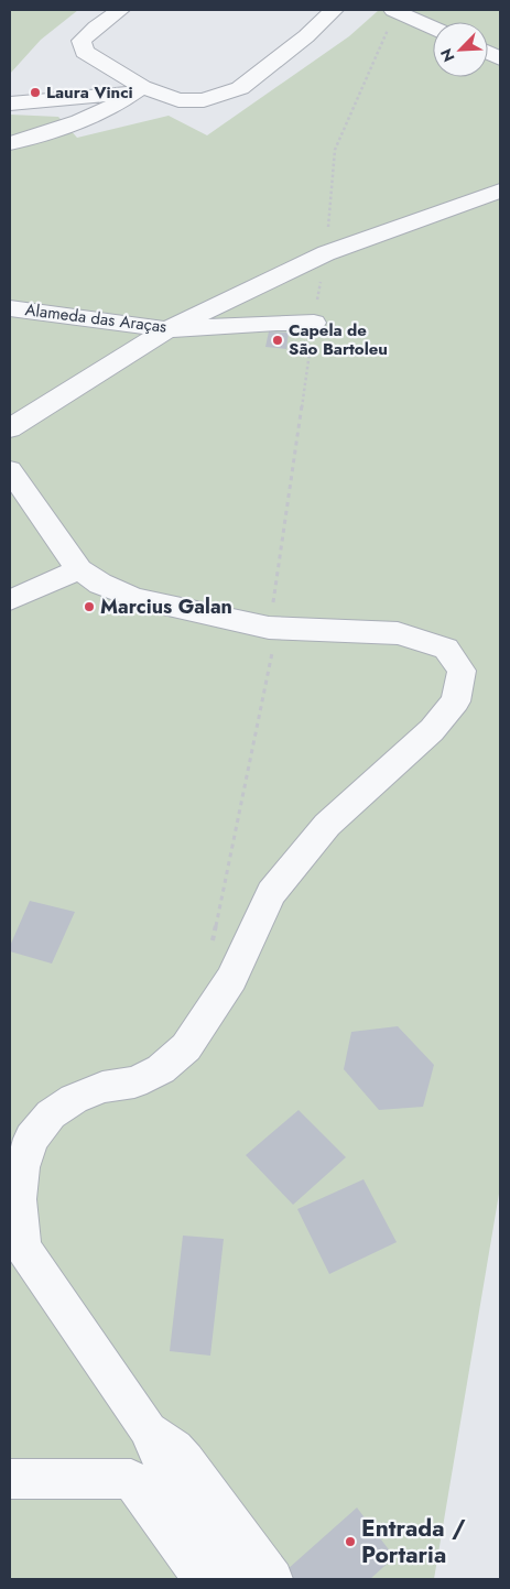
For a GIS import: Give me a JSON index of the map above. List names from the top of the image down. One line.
{"streets":{"lane":["Alameda das Araças"]},"places":["Laura Vinci","Capela de São Bartoleu","Marcius Galan","Entrada / Portaria"],"north":"bottom left"}
